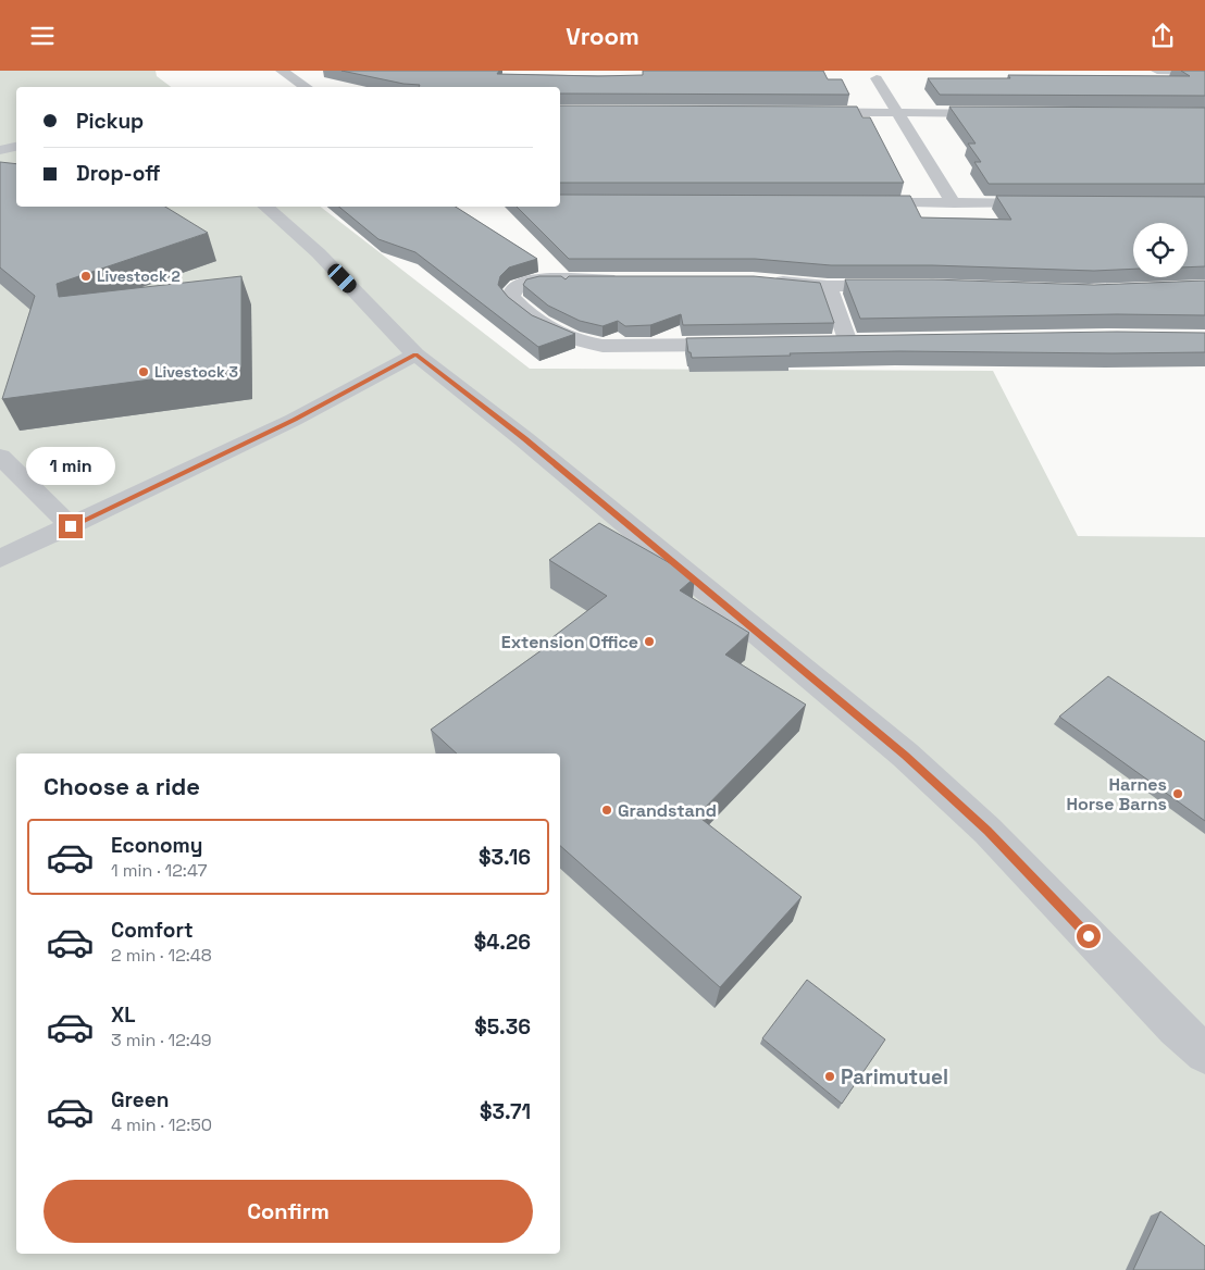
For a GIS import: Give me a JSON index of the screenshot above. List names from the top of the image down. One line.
{"places":["Livestock 2","Livestock 3","Extension Office","Harnes Horse Barns","Grandstand","Parimutuel"],"page":{"header":"Vroom","banner":["Pickup","Drop-off"],"bubble":"1 min","heading":"Choose a ride","list":[{"name":"Economy","note":"1 min · 12:47","value":"$3.16"},{"name":"Comfort","note":"2 min · 12:48","value":"$4.26"},{"name":"XL","note":"3 min · 12:49","value":"$5.36"},{"name":"Green","note":"4 min · 12:50","value":"$3.71"}],"buttons":"Confirm"}}
